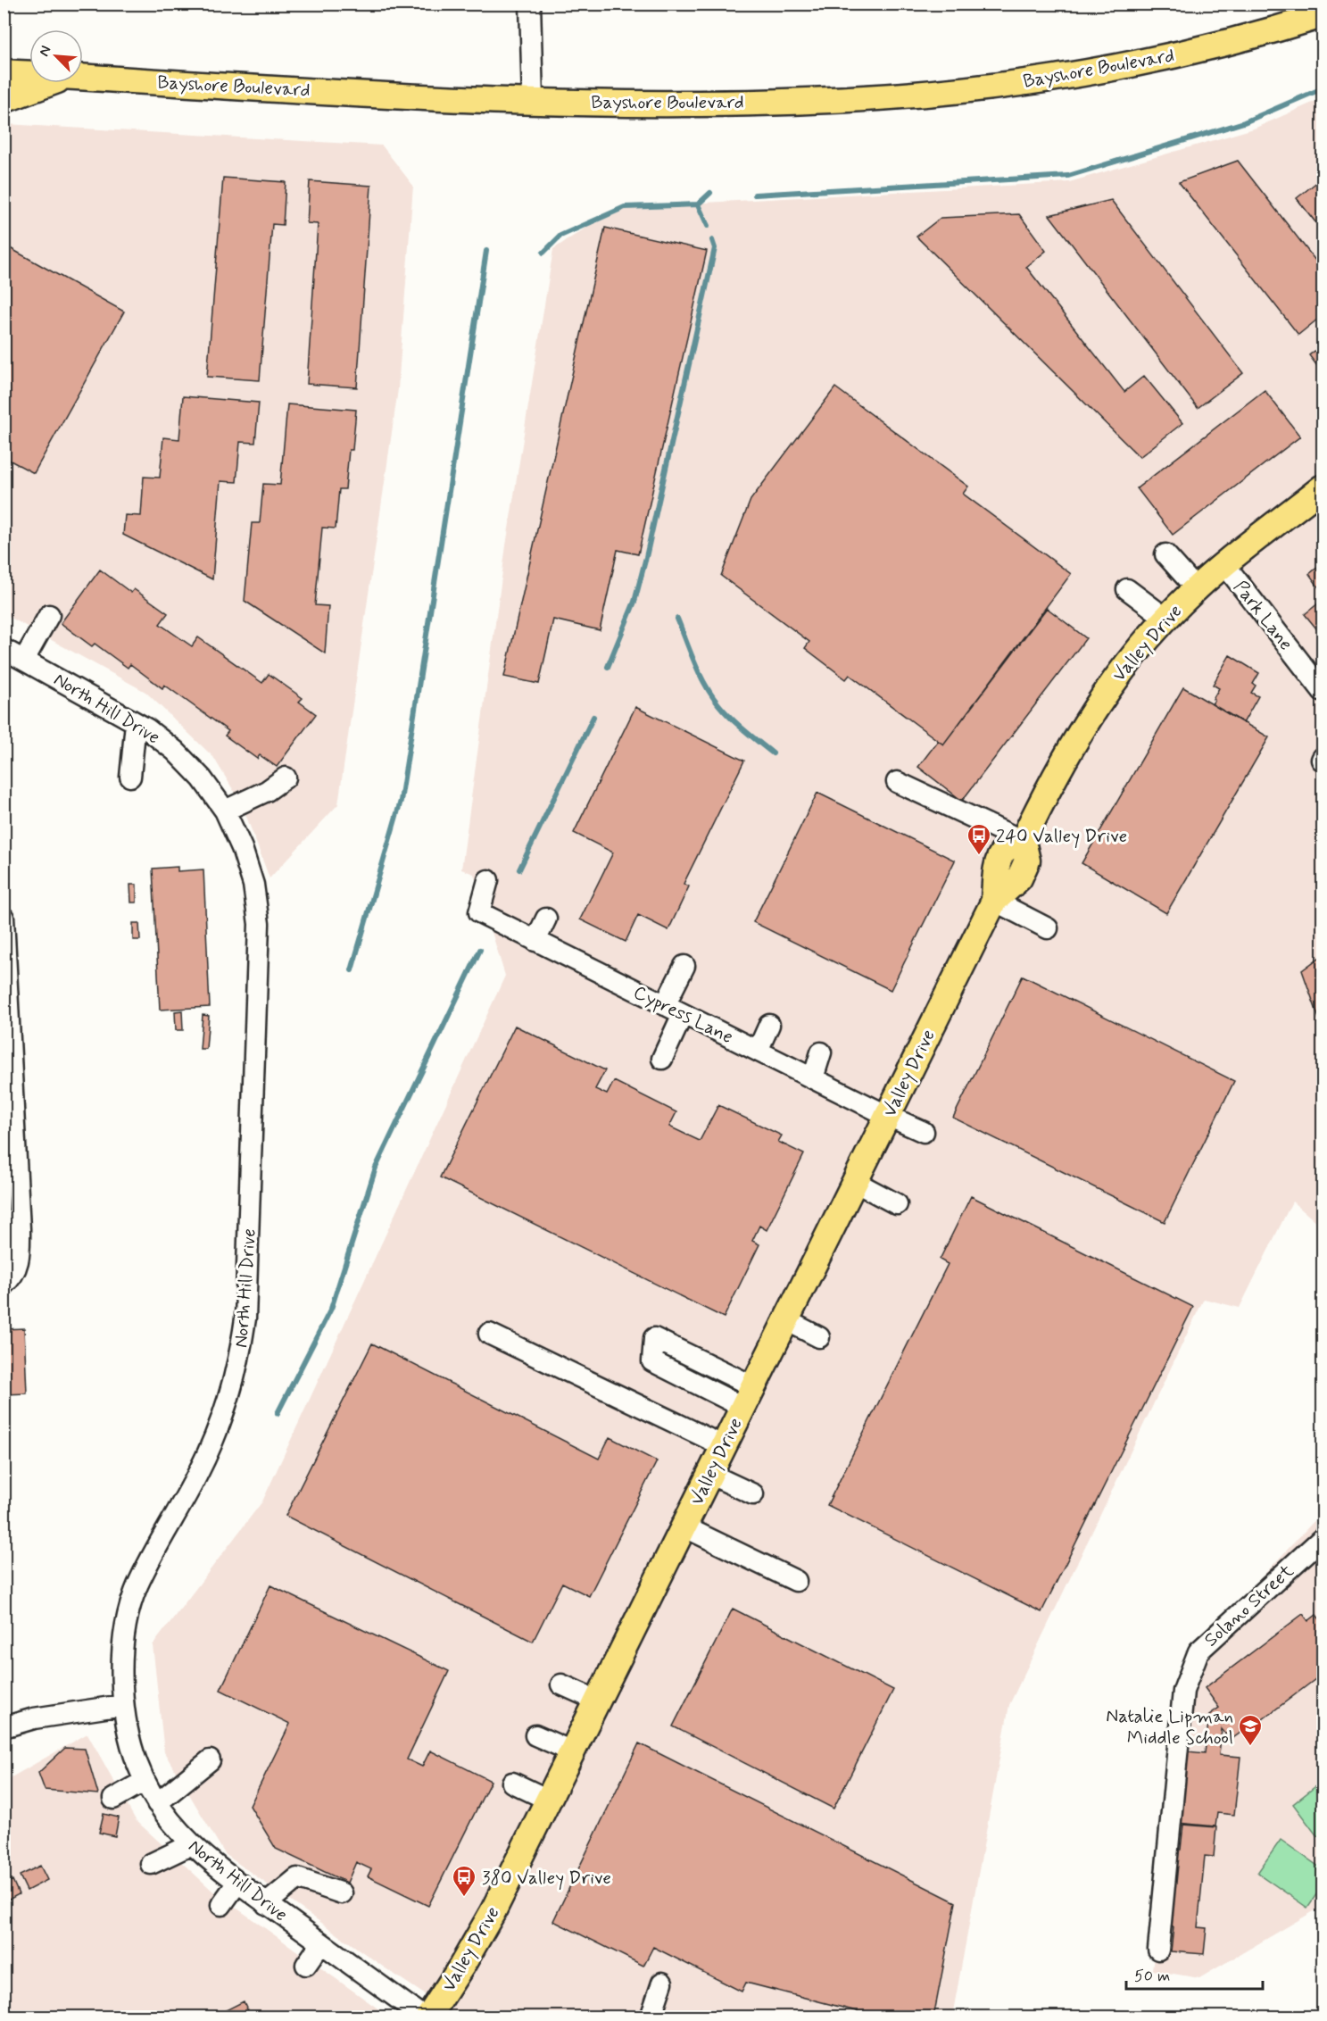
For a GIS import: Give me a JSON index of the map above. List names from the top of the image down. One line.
{"streets":{"main road":["Bayshore Boulevard","Valley Drive"],"street":["Park Lane","North Hill Drive","Cypress Lane","Solano Street"]},"crossings":[["Park Lane","Valley Drive"],["Valley Drive","North Hill Drive"],["Valley Drive","Cypress Lane"]],"places":{"bus stop":["240 Valley Drive","380 Valley Drive"],"school or university":["Natalie Lipman Middle School"]},"scale_bar":"50 m","north":"top left"}
